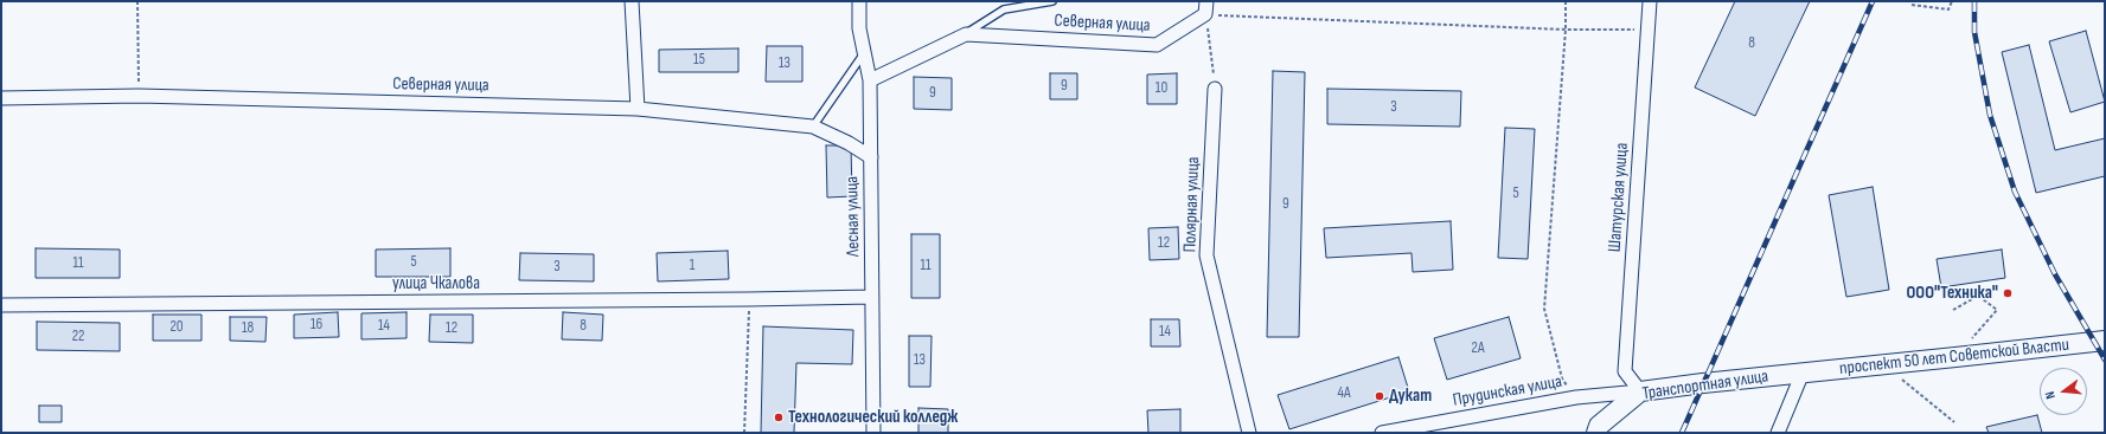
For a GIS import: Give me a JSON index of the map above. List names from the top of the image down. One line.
{"streets":{"street":["Северная улица","Шатурская улица","Полярная улица","Лесная улица","улица Чкалова","проспект 50 лет Советской Власти","Транспортная улица","Прудинская улица"]},"crossings":[["Северная улица","Лесная улица"],["Шатурская улица","Транспортная улица"],["Шатурская улица","Прудинская улица"],["Лесная улица","улица Чкалова"],["проспект 50 лет Советской Власти","Транспортная улица"],["Транспортная улица","Прудинская улица"]],"places":["ООО\"Техника\"","Дукат","Технологический колледж"],"house_numbers":["8","15","13","9","10","9","3","5","9","12","5","11","1","11","3","16","14","8","20","18","12","14","22","2А","13","4А"],"north":"left"}
